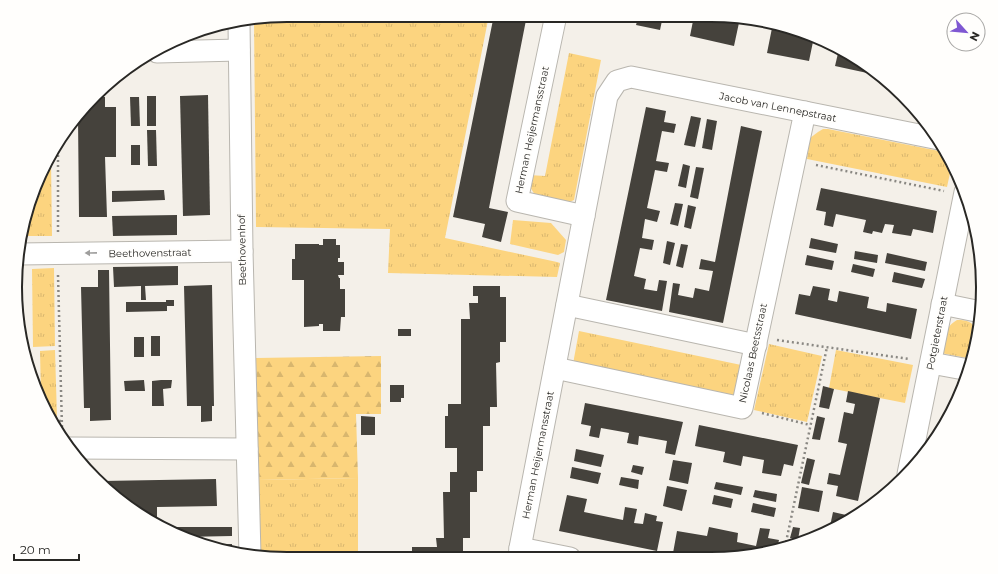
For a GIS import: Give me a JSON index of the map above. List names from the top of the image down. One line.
{"streets":{"street":["Jacob van Lennepstraat","Herman Heijermansstraat","Beethovenhof","Beethovenstraat","Potgieterstraat","Nicolaas Beetsstraat"]},"crossings":[["Jacob van Lennepstraat","Herman Heijermansstraat"],["Jacob van Lennepstraat","Nicolaas Beetsstraat"],["Herman Heijermansstraat","Nicolaas Beetsstraat"],["Beethovenhof","Beethovenstraat"]],"one_way":["Beethovenstraat"],"scale_bar":"20 m","north":"bottom right"}
